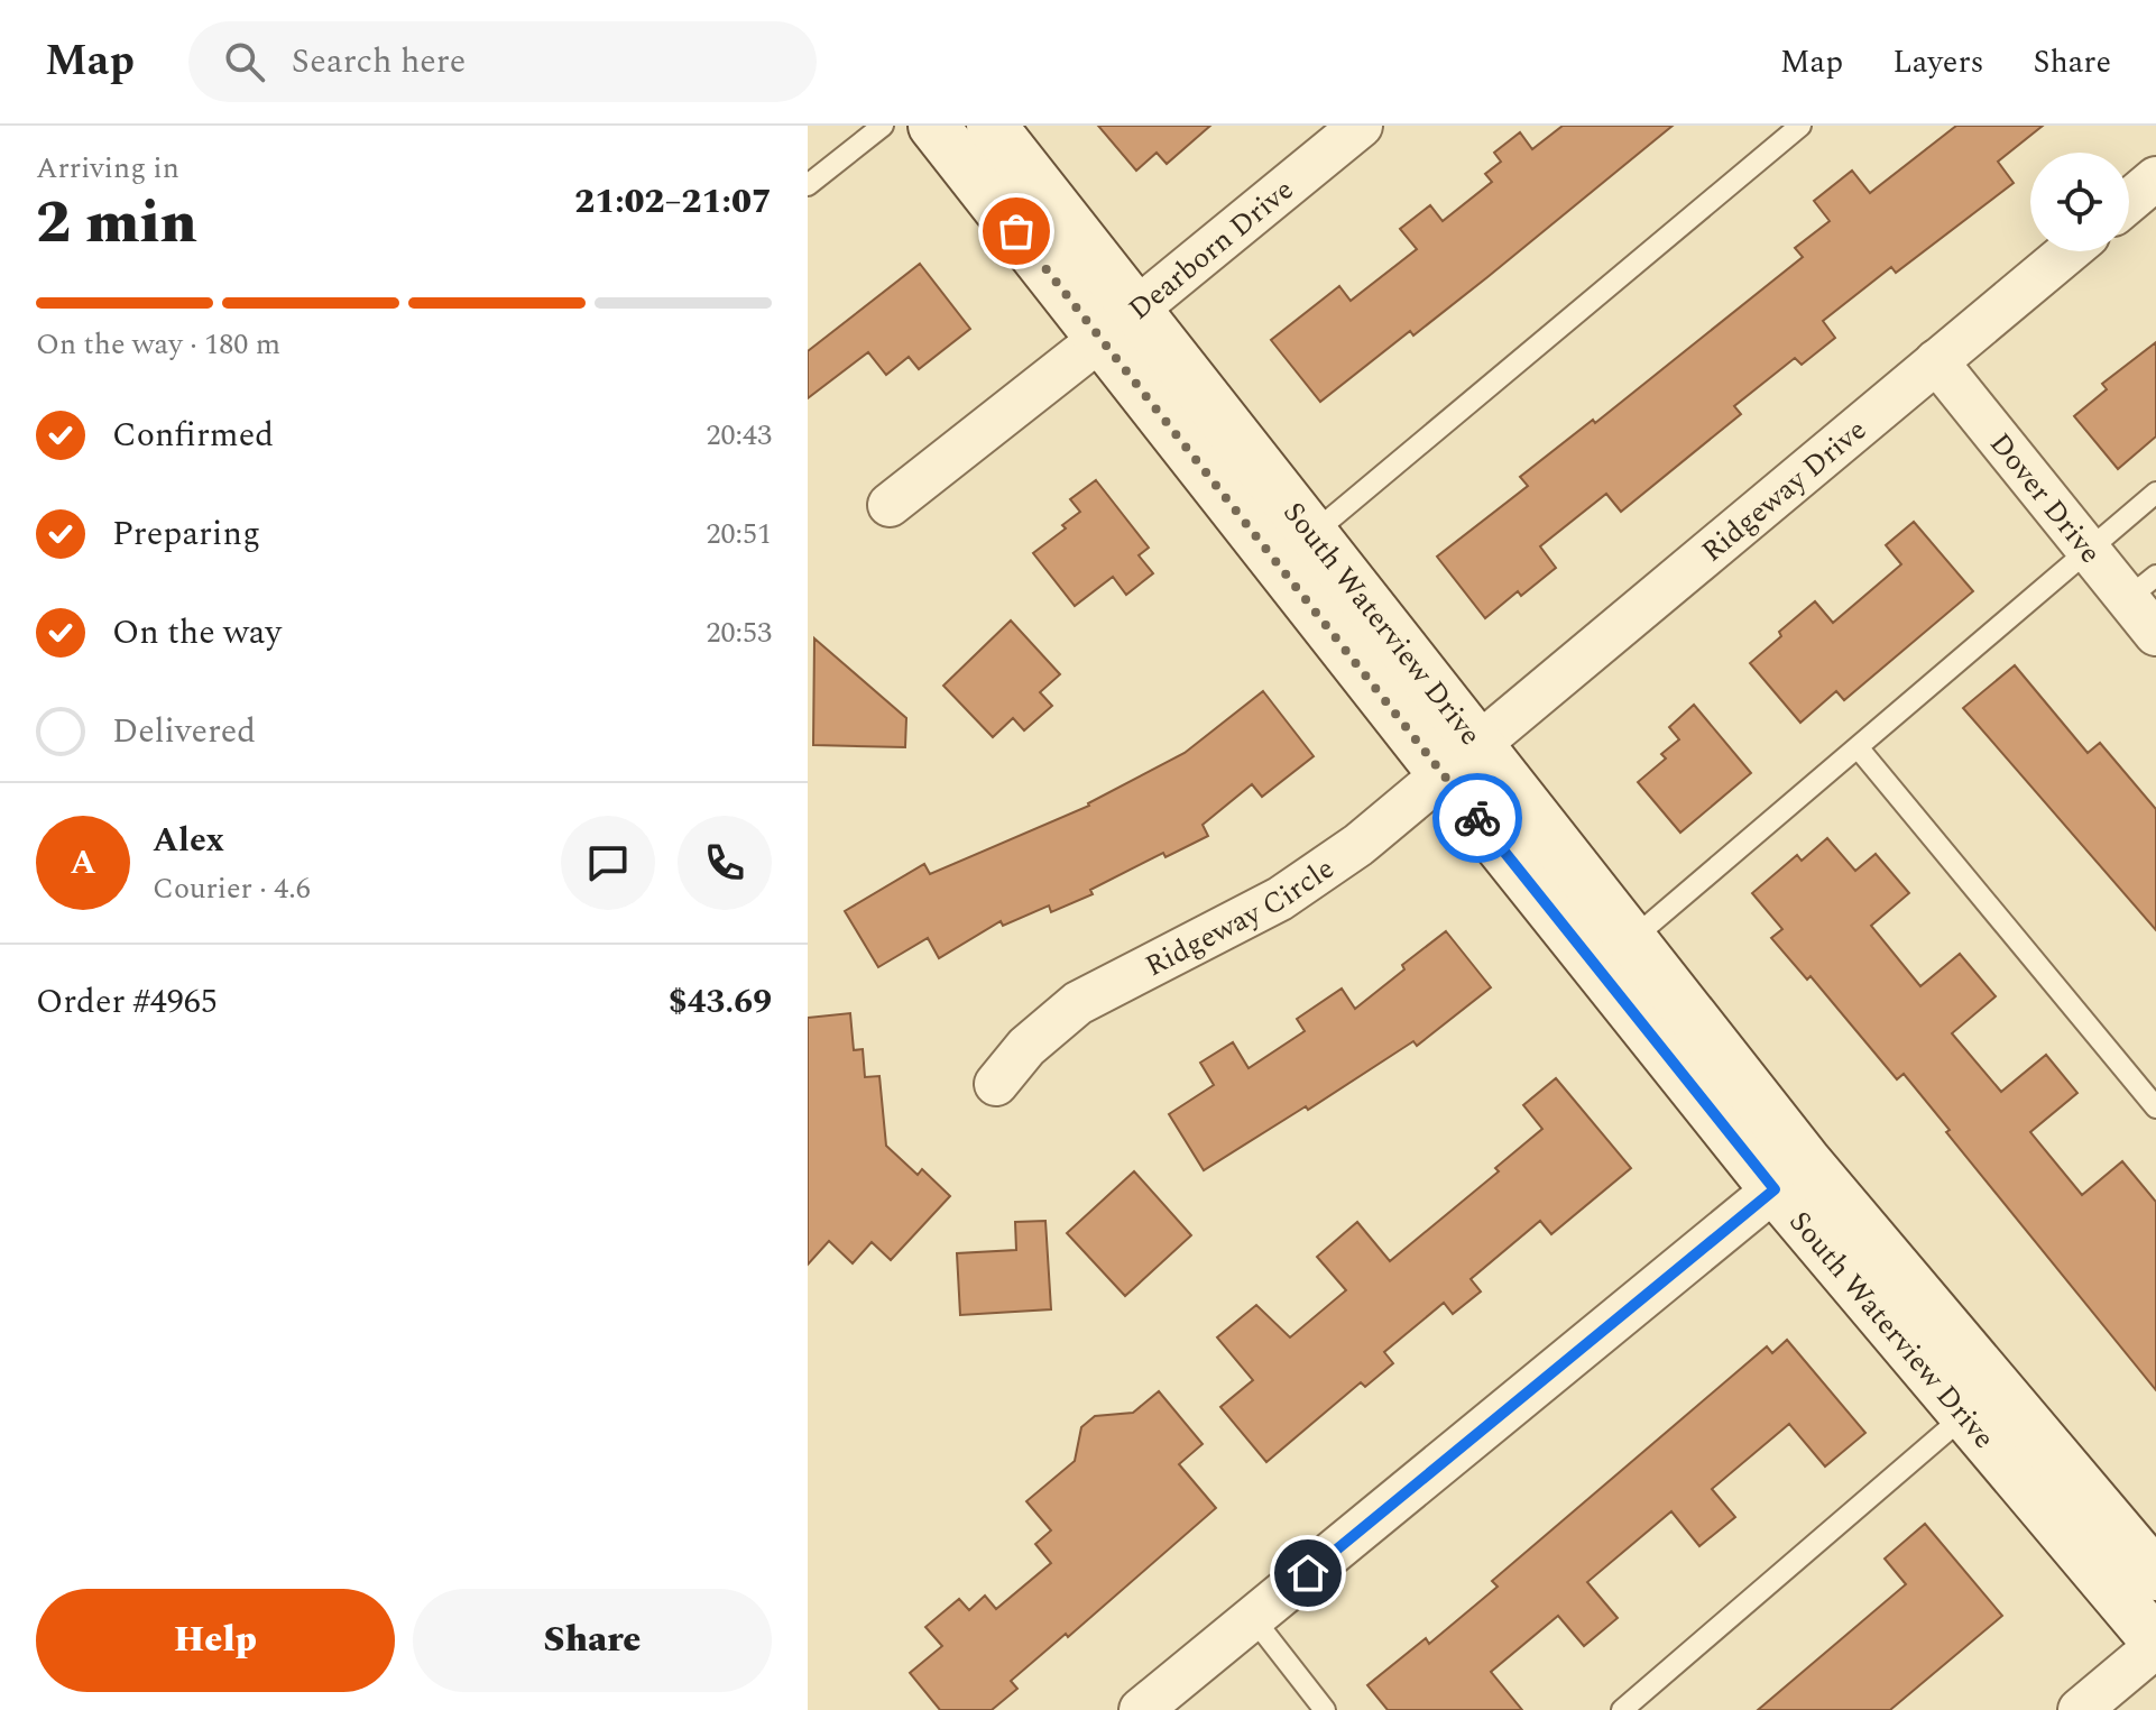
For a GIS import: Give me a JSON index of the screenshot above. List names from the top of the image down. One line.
{"streets":{"street":["Dearborn Drive","Ridgeway Drive","Dover Drive","South Waterview Drive","Ridgeway Circle"]},"crossings":[["Dearborn Drive","South Waterview Drive"],["Ridgeway Drive","Dover Drive"],["Ridgeway Drive","South Waterview Drive"],["Ridgeway Drive","Ridgeway Circle"],["South Waterview Drive","Ridgeway Circle"]],"page":{"header":"Map","search":"Search here","nav":["Map","Layers","Share"],"heading":["2 min","Arriving in","21:02–21:07"],"panel":["Alex","Courier · 4.6","Order #4965","$43.69"],"bar":"On the way · 180 m","list":[["Confirmed","20:43"],["Preparing","20:51"],["On the way","20:53"],"Delivered"],"round":"A","buttons":["Help","Share"]}}
